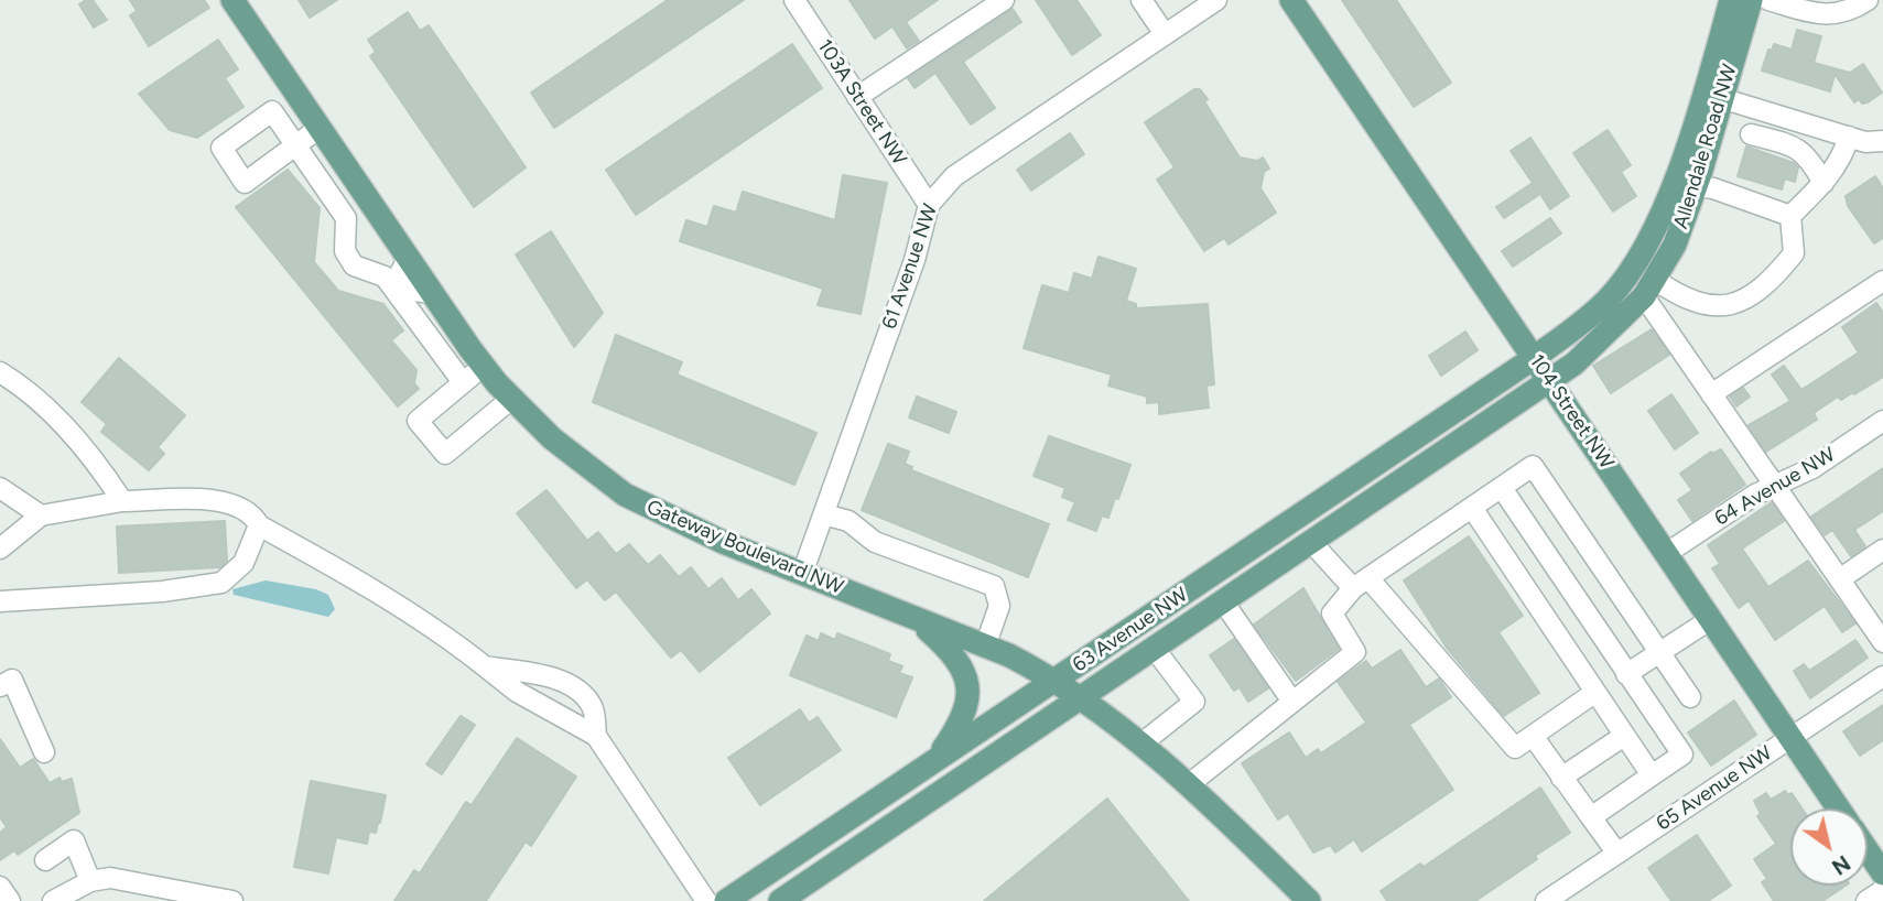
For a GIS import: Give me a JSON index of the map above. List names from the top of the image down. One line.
{"streets":{"main road":["Allendale Road NW","104 Street NW","Gateway Boulevard NW","63 Avenue NW"],"street":["103A Street NW","61 Avenue NW","64 Avenue NW","65 Avenue NW"]},"crossings":[["103A Street NW","61 Avenue NW"],["Allendale Road NW","104 Street NW"],["Allendale Road NW","63 Avenue NW"],["61 Avenue NW","Gateway Boulevard NW"],["104 Street NW","64 Avenue NW"],["104 Street NW","63 Avenue NW"],["104 Street NW","65 Avenue NW"],["Gateway Boulevard NW","63 Avenue NW"]],"north":"bottom right"}
